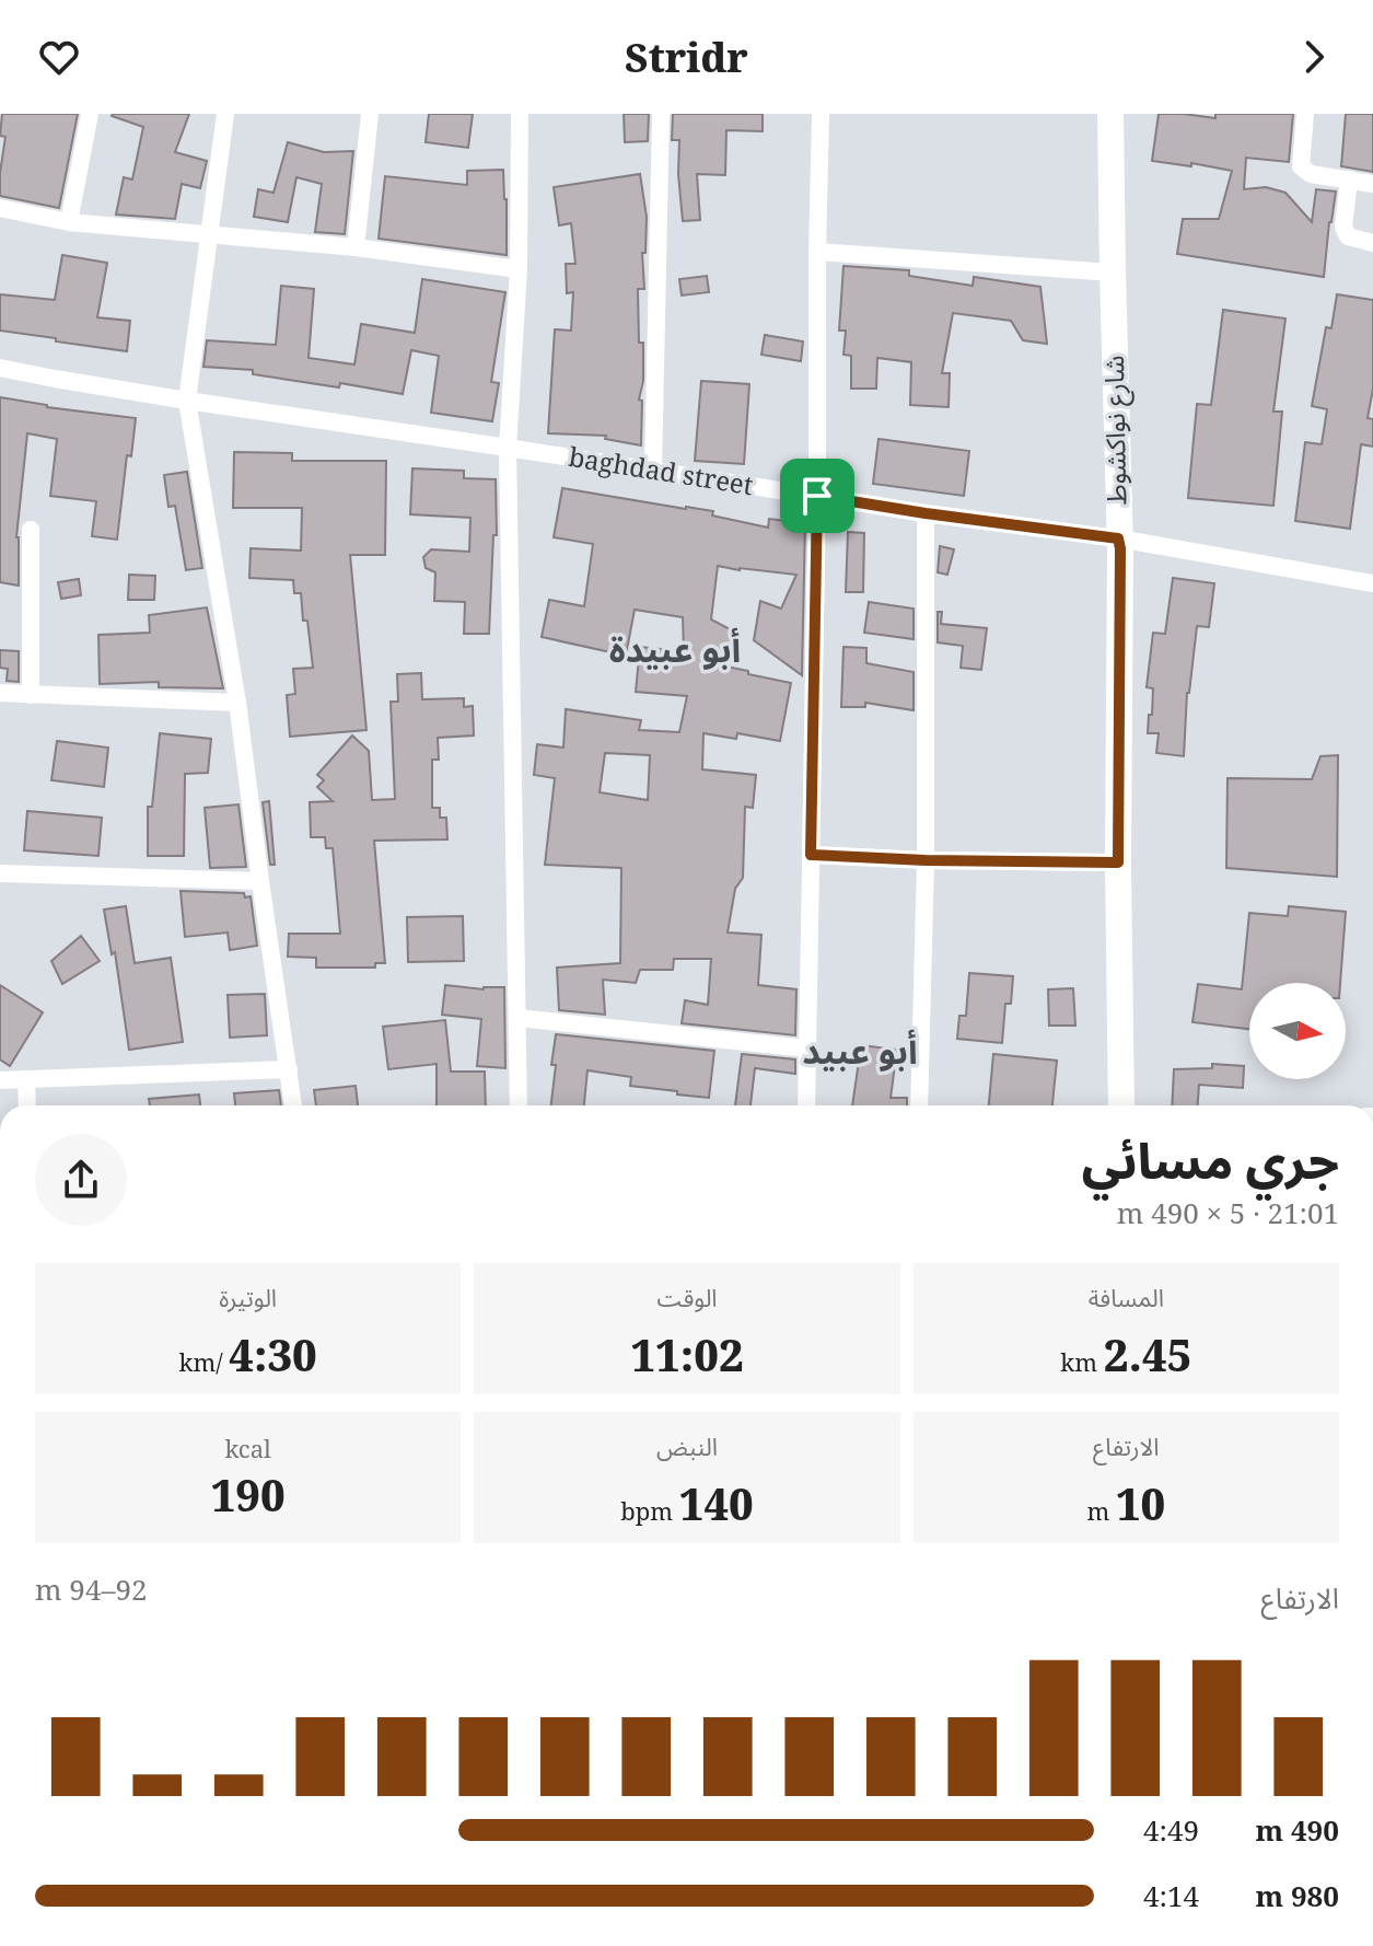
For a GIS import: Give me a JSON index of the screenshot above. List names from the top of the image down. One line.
{"streets":{"street":["شارع نواكشوط","baghdad street"]},"crossings":[["شارع نواكشوط","baghdad street"]],"districts":["أبو عبيدة","أبو عبيد"],"north":"right","page":{"header":"Stridr","heading":["جري مسائي","21:01 · 5 × 490 m"],"stats":[["المسافة","2.45 km"],["الوقت","11:02"],["الوتيرة","4:30 /km"],["الارتفاع","10 m"],["النبض","140 bpm"],["kcal","190"]],"chart":["الارتفاع","92–94 m"],"list":[{"name":"490 m","note":"4:49"},{"name":"980 m","note":"4:14"}]}}
